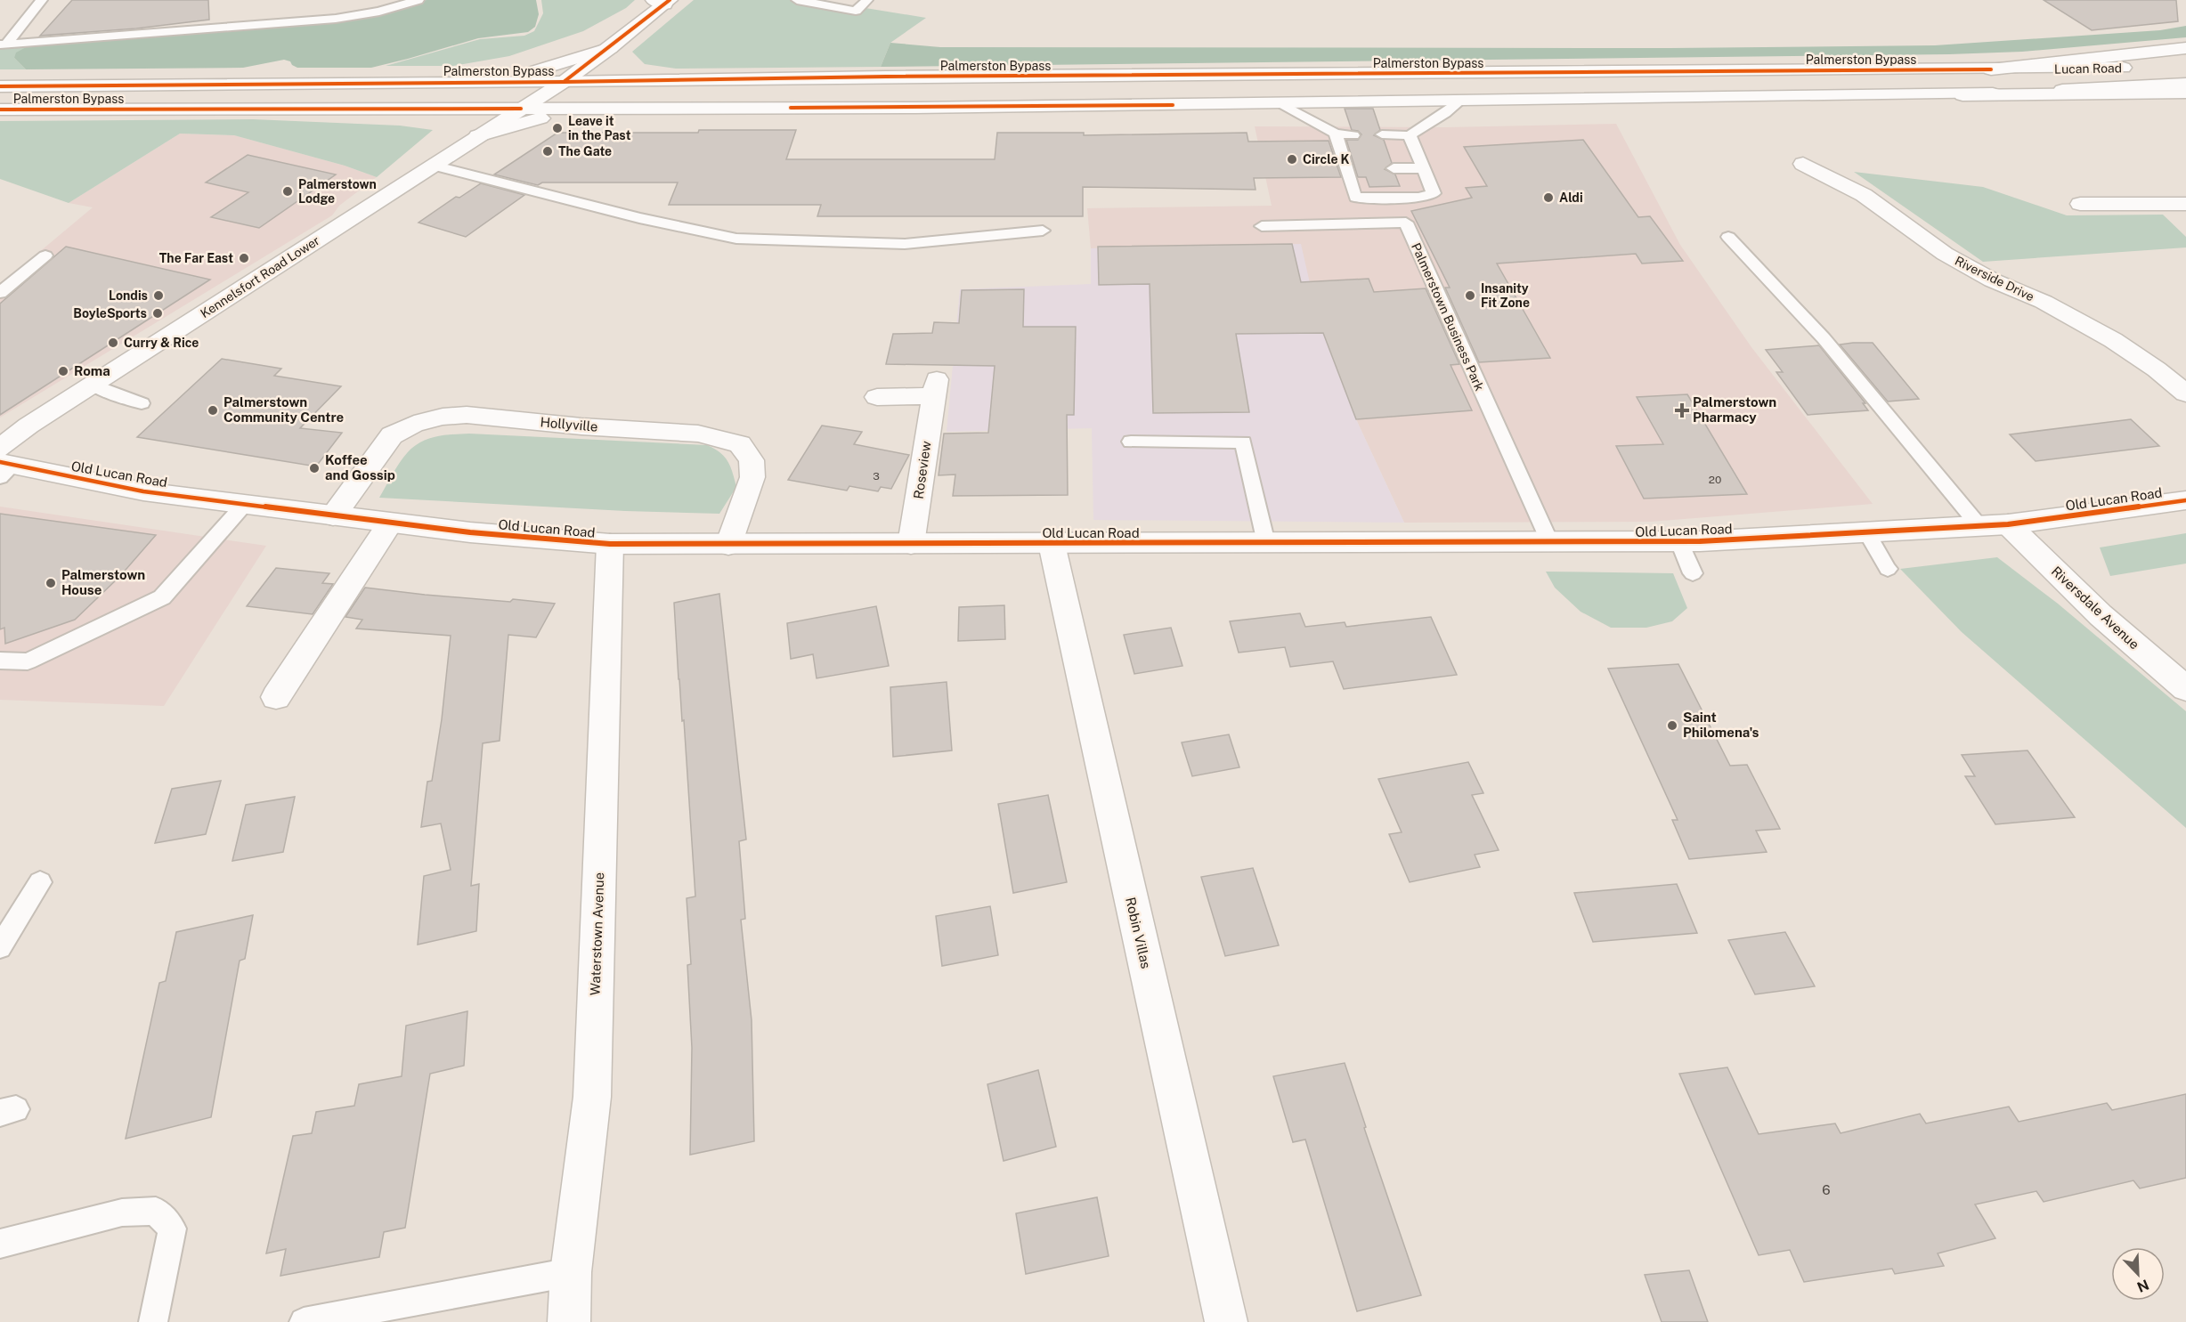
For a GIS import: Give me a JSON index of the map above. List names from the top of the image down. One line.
{"streets":{"main road":["Palmerston Bypass","Lucan Road","Kennelsfort Road Lower","Riverside Drive","Hollyville","Roseview","Old Lucan Road","Riversdale Avenue","Robin Villas","Waterstown Avenue"],"lane":["Palmerstown Business Park"]},"crossings":[["Palmerston Bypass","Lucan Road"],["Palmerston Bypass","Kennelsfort Road Lower"],["Kennelsfort Road Lower","Old Lucan Road"],["Palmerstown Business Park","Old Lucan Road"],["Hollyville","Old Lucan Road"],["Roseview","Old Lucan Road"],["Old Lucan Road","Riversdale Avenue"],["Old Lucan Road","Robin Villas"],["Old Lucan Road","Waterstown Avenue"]],"places":{"other":["Leave it in the Past","The Gate","Circle K","Palmerstown Lodge","Aldi","The Far East","Londis","Insanity Fit Zone","BoyleSports","Curry & Rice","Roma","Palmerstown Community Centre","Koffee and Gossip","Palmerstown House","Saint Philomena's"],"health":["Palmerstown Pharmacy"]},"house_numbers":["3","20","6"],"north":"bottom right"}
